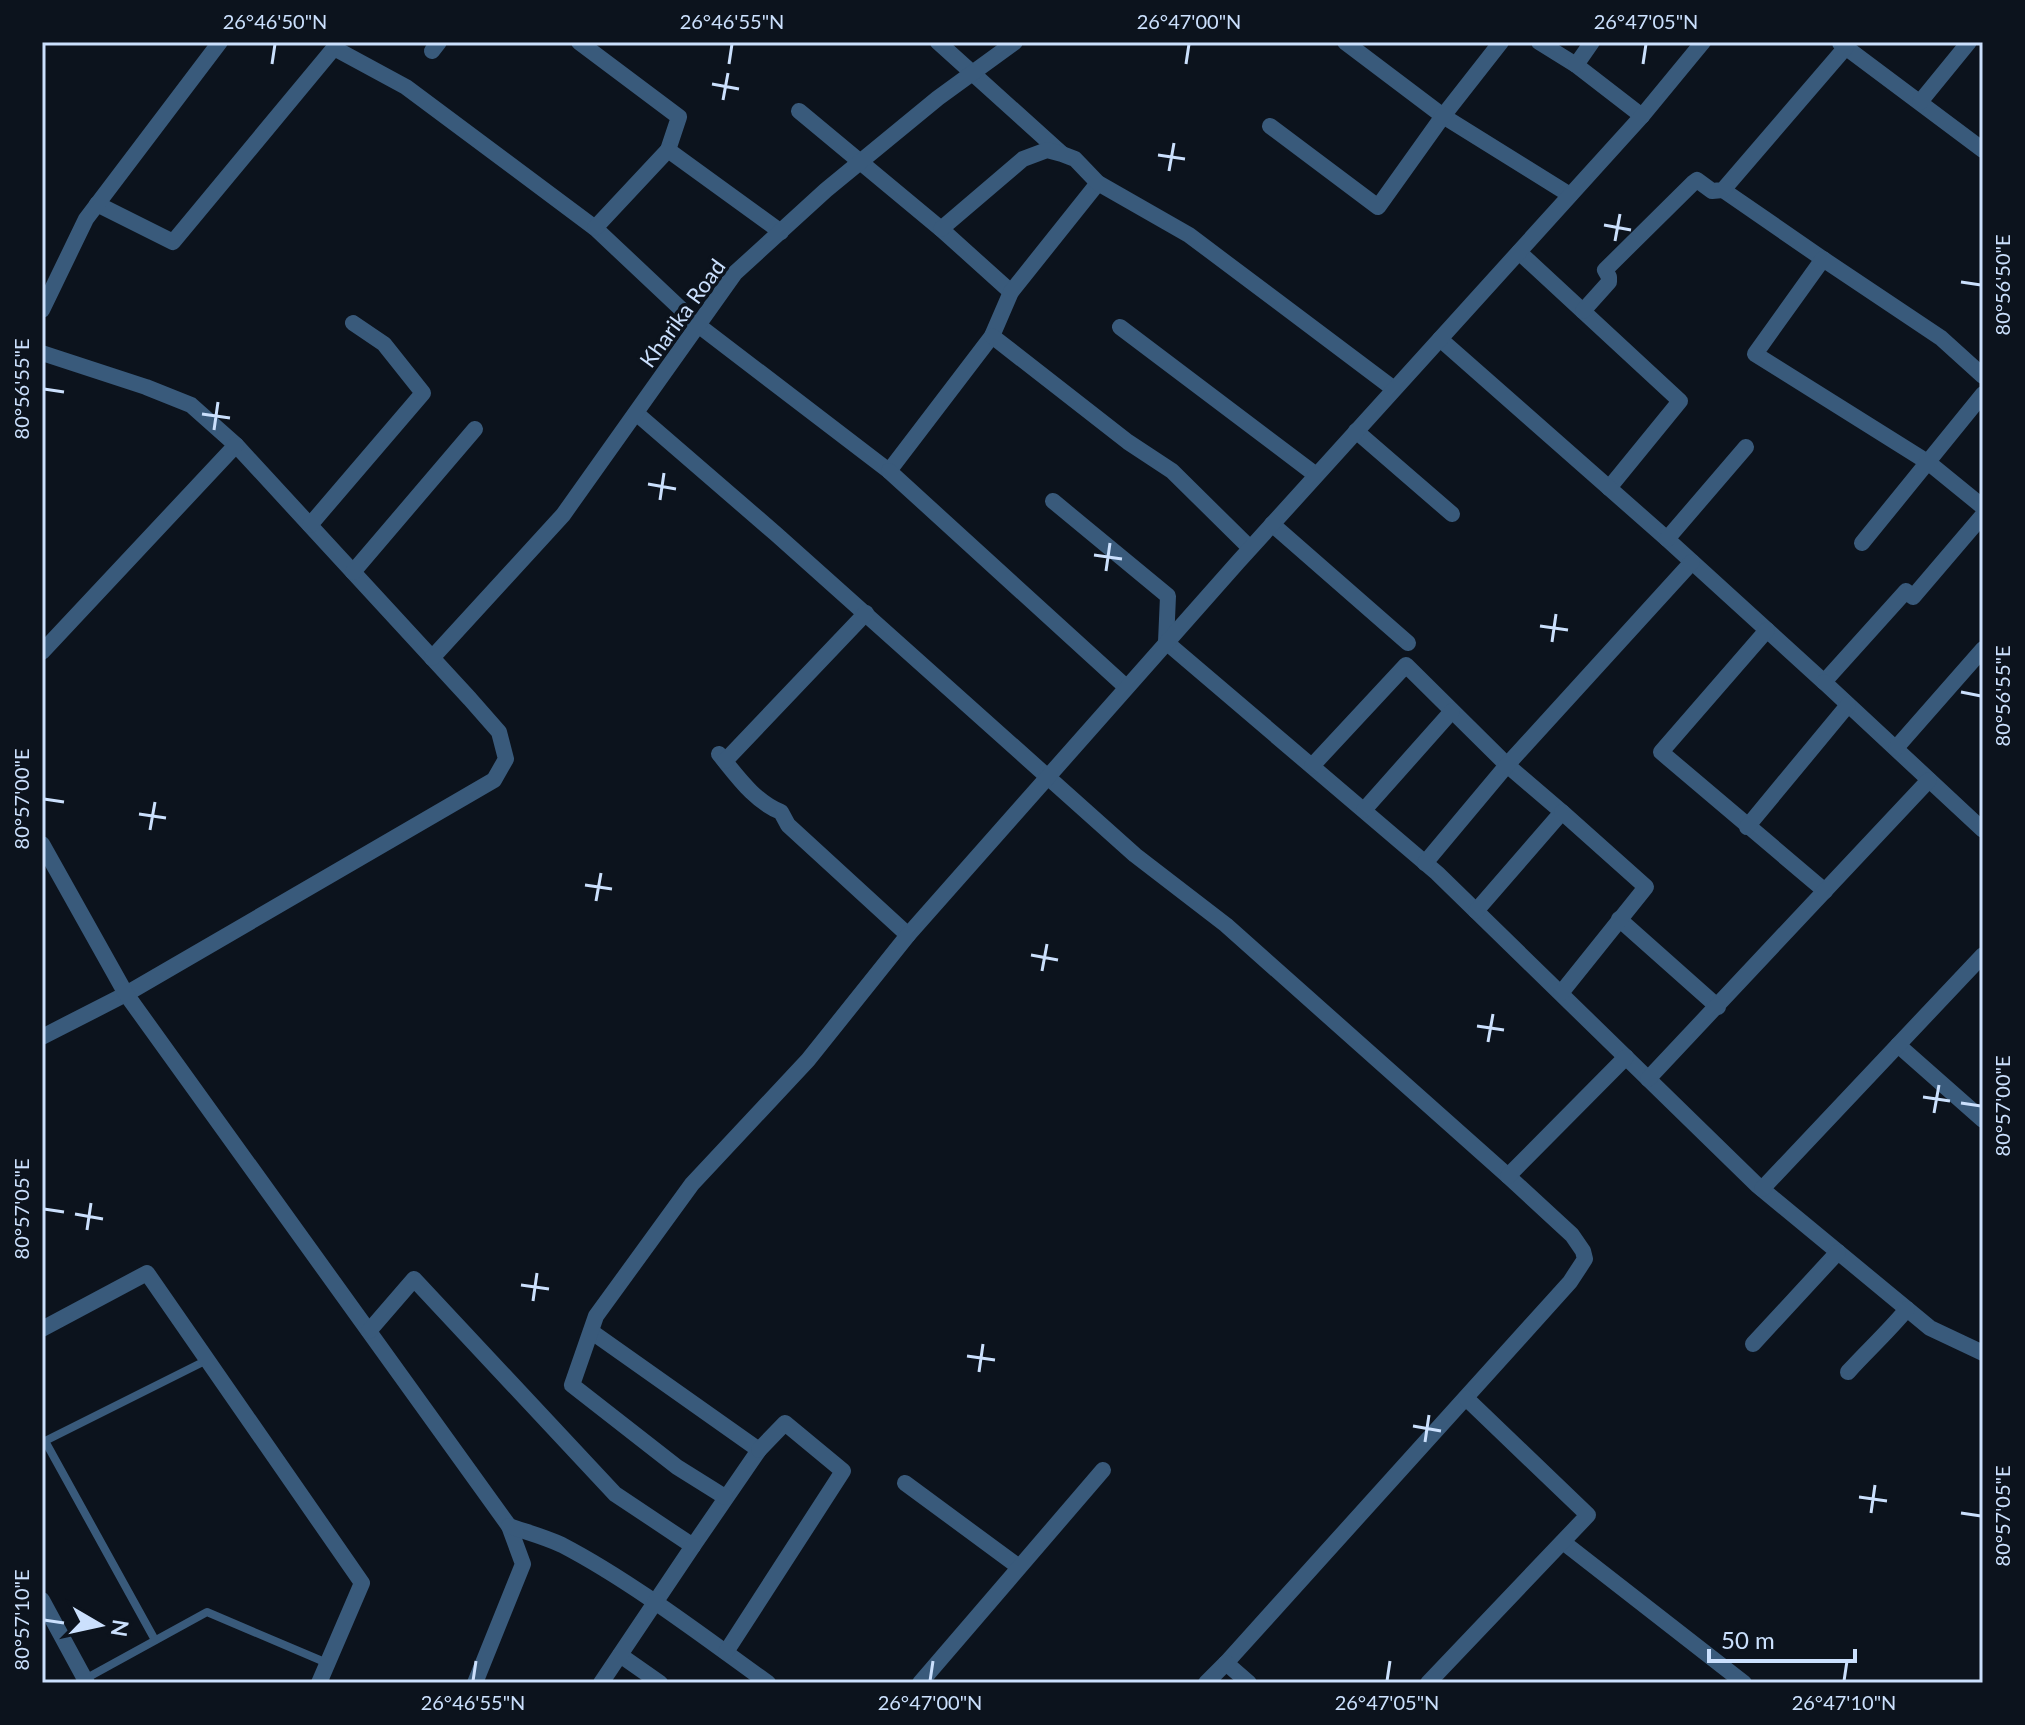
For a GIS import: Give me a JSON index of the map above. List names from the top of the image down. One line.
{"streets":{"street":["Kharika Road"]},"scale_bar":"50 m","north":"right","coordinates":["26°46'50\"N","26°46'55\"N","26°47'00\"N","26°47'05\"N","80°56'50\"E","80°56'55\"E","80°57'00\"E","80°57'05\"E","80°57'10\"E","26°47'10\"N"]}
